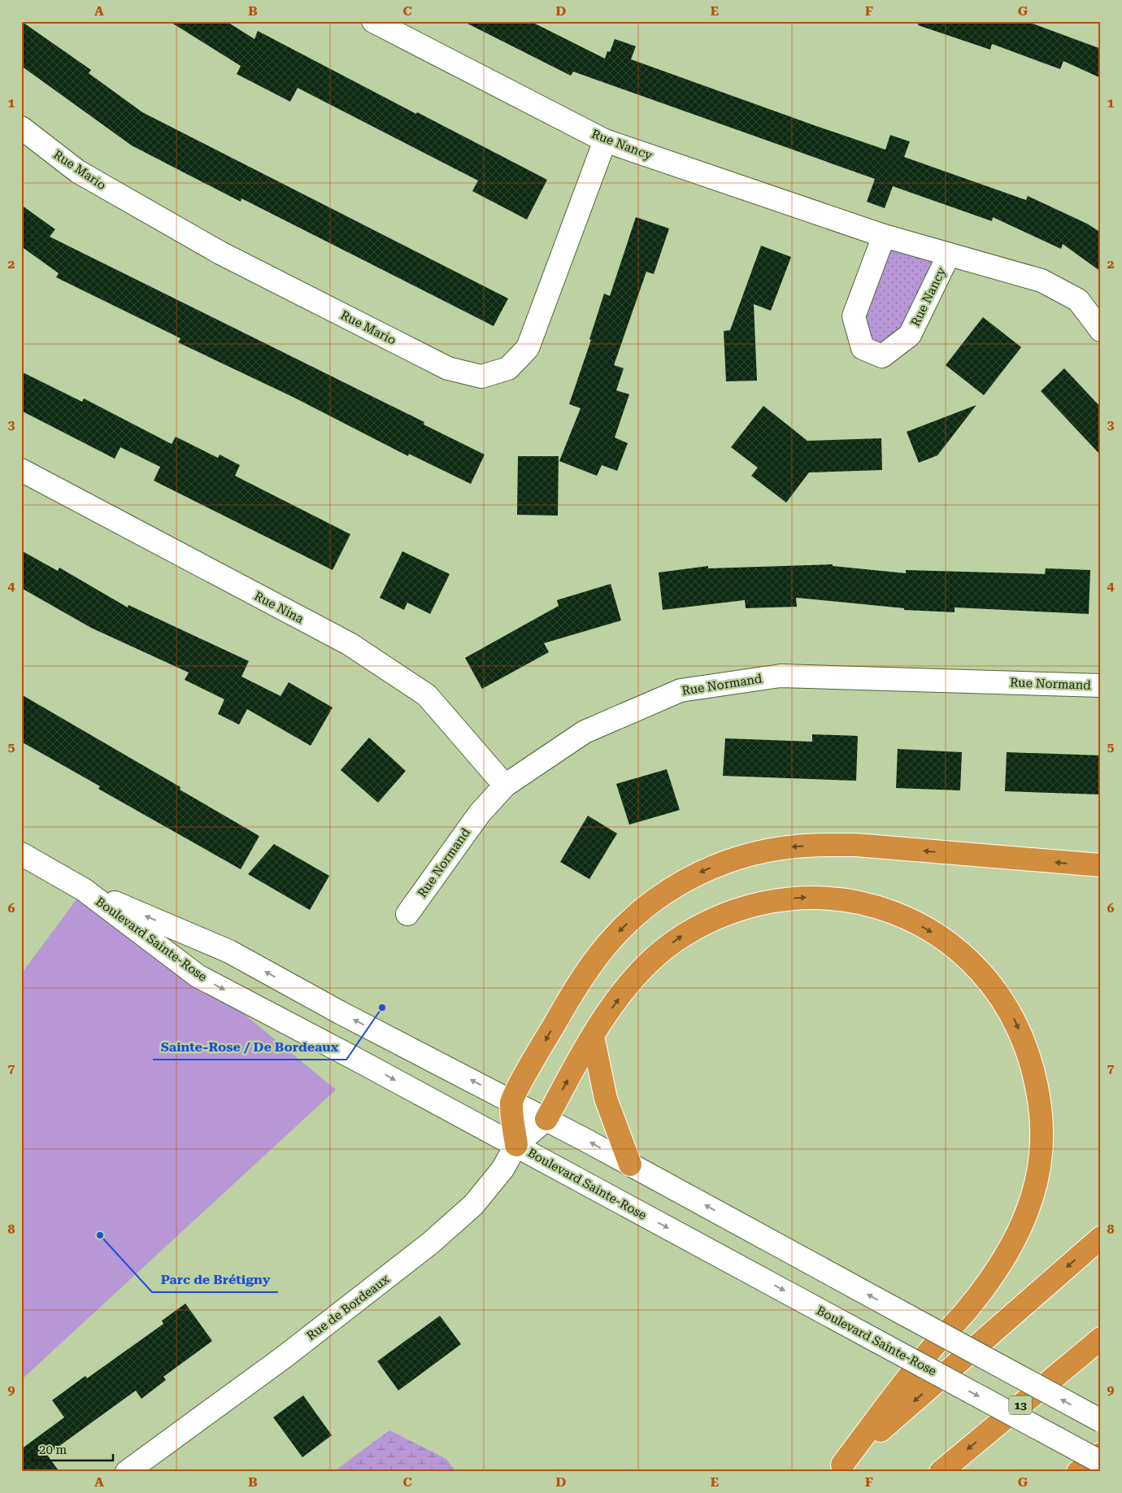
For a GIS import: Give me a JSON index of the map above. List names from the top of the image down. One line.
{"streets":{"highway":["13"],"street":["Rue Nancy","Rue Mario","Rue Nina","Rue Normand","Boulevard Sainte-Rose","Rue de Bordeaux"]},"crossings":[["Rue Nancy","Rue Mario"],["Rue Nina","Rue Normand"],["Boulevard Sainte-Rose","Rue de Bordeaux"]],"places":["Sainte-Rose / De Bordeaux","Parc de Brétigny"],"scale_bar":"20 m","grid":{"columns":["A","B","C","D","E","F","G"],"rows":["1","2","3","4","5","6","7","8","9"]}}
